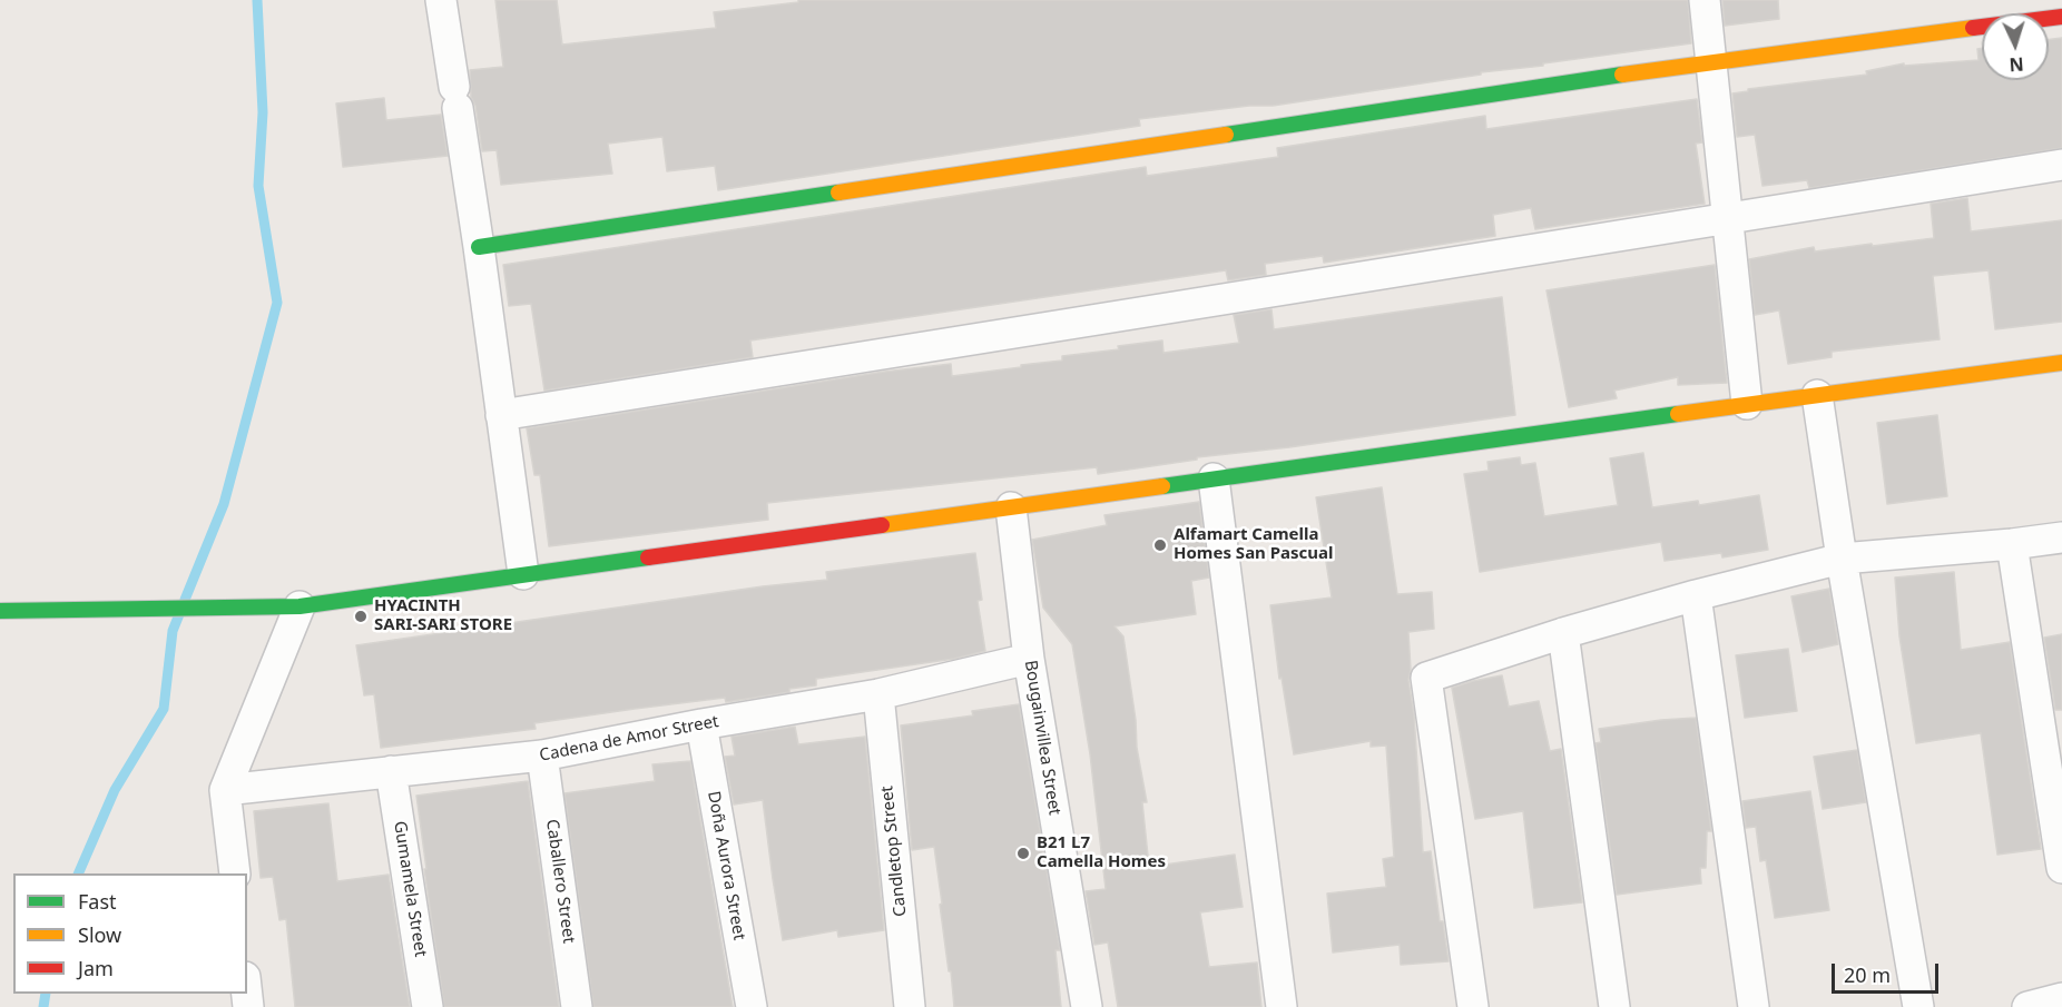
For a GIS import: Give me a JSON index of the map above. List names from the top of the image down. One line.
{"streets":{"street":["Bougainvillea Street","Cadena de Amor Street","Candletop Street","Doña Aurora Street","Caballero Street","Gumamela Street"]},"crossings":[["Bougainvillea Street","Cadena de Amor Street"],["Cadena de Amor Street","Candletop Street"],["Cadena de Amor Street","Doña Aurora Street"],["Cadena de Amor Street","Caballero Street"],["Cadena de Amor Street","Gumamela Street"]],"places":["Alfamart Camella Homes San Pascual","HYACINTH SARI-SARI STORE","B21 L7 Camella Homes"],"legend":["Fast","Slow","Jam"],"scale_bar":"20 m","north":"bottom"}
